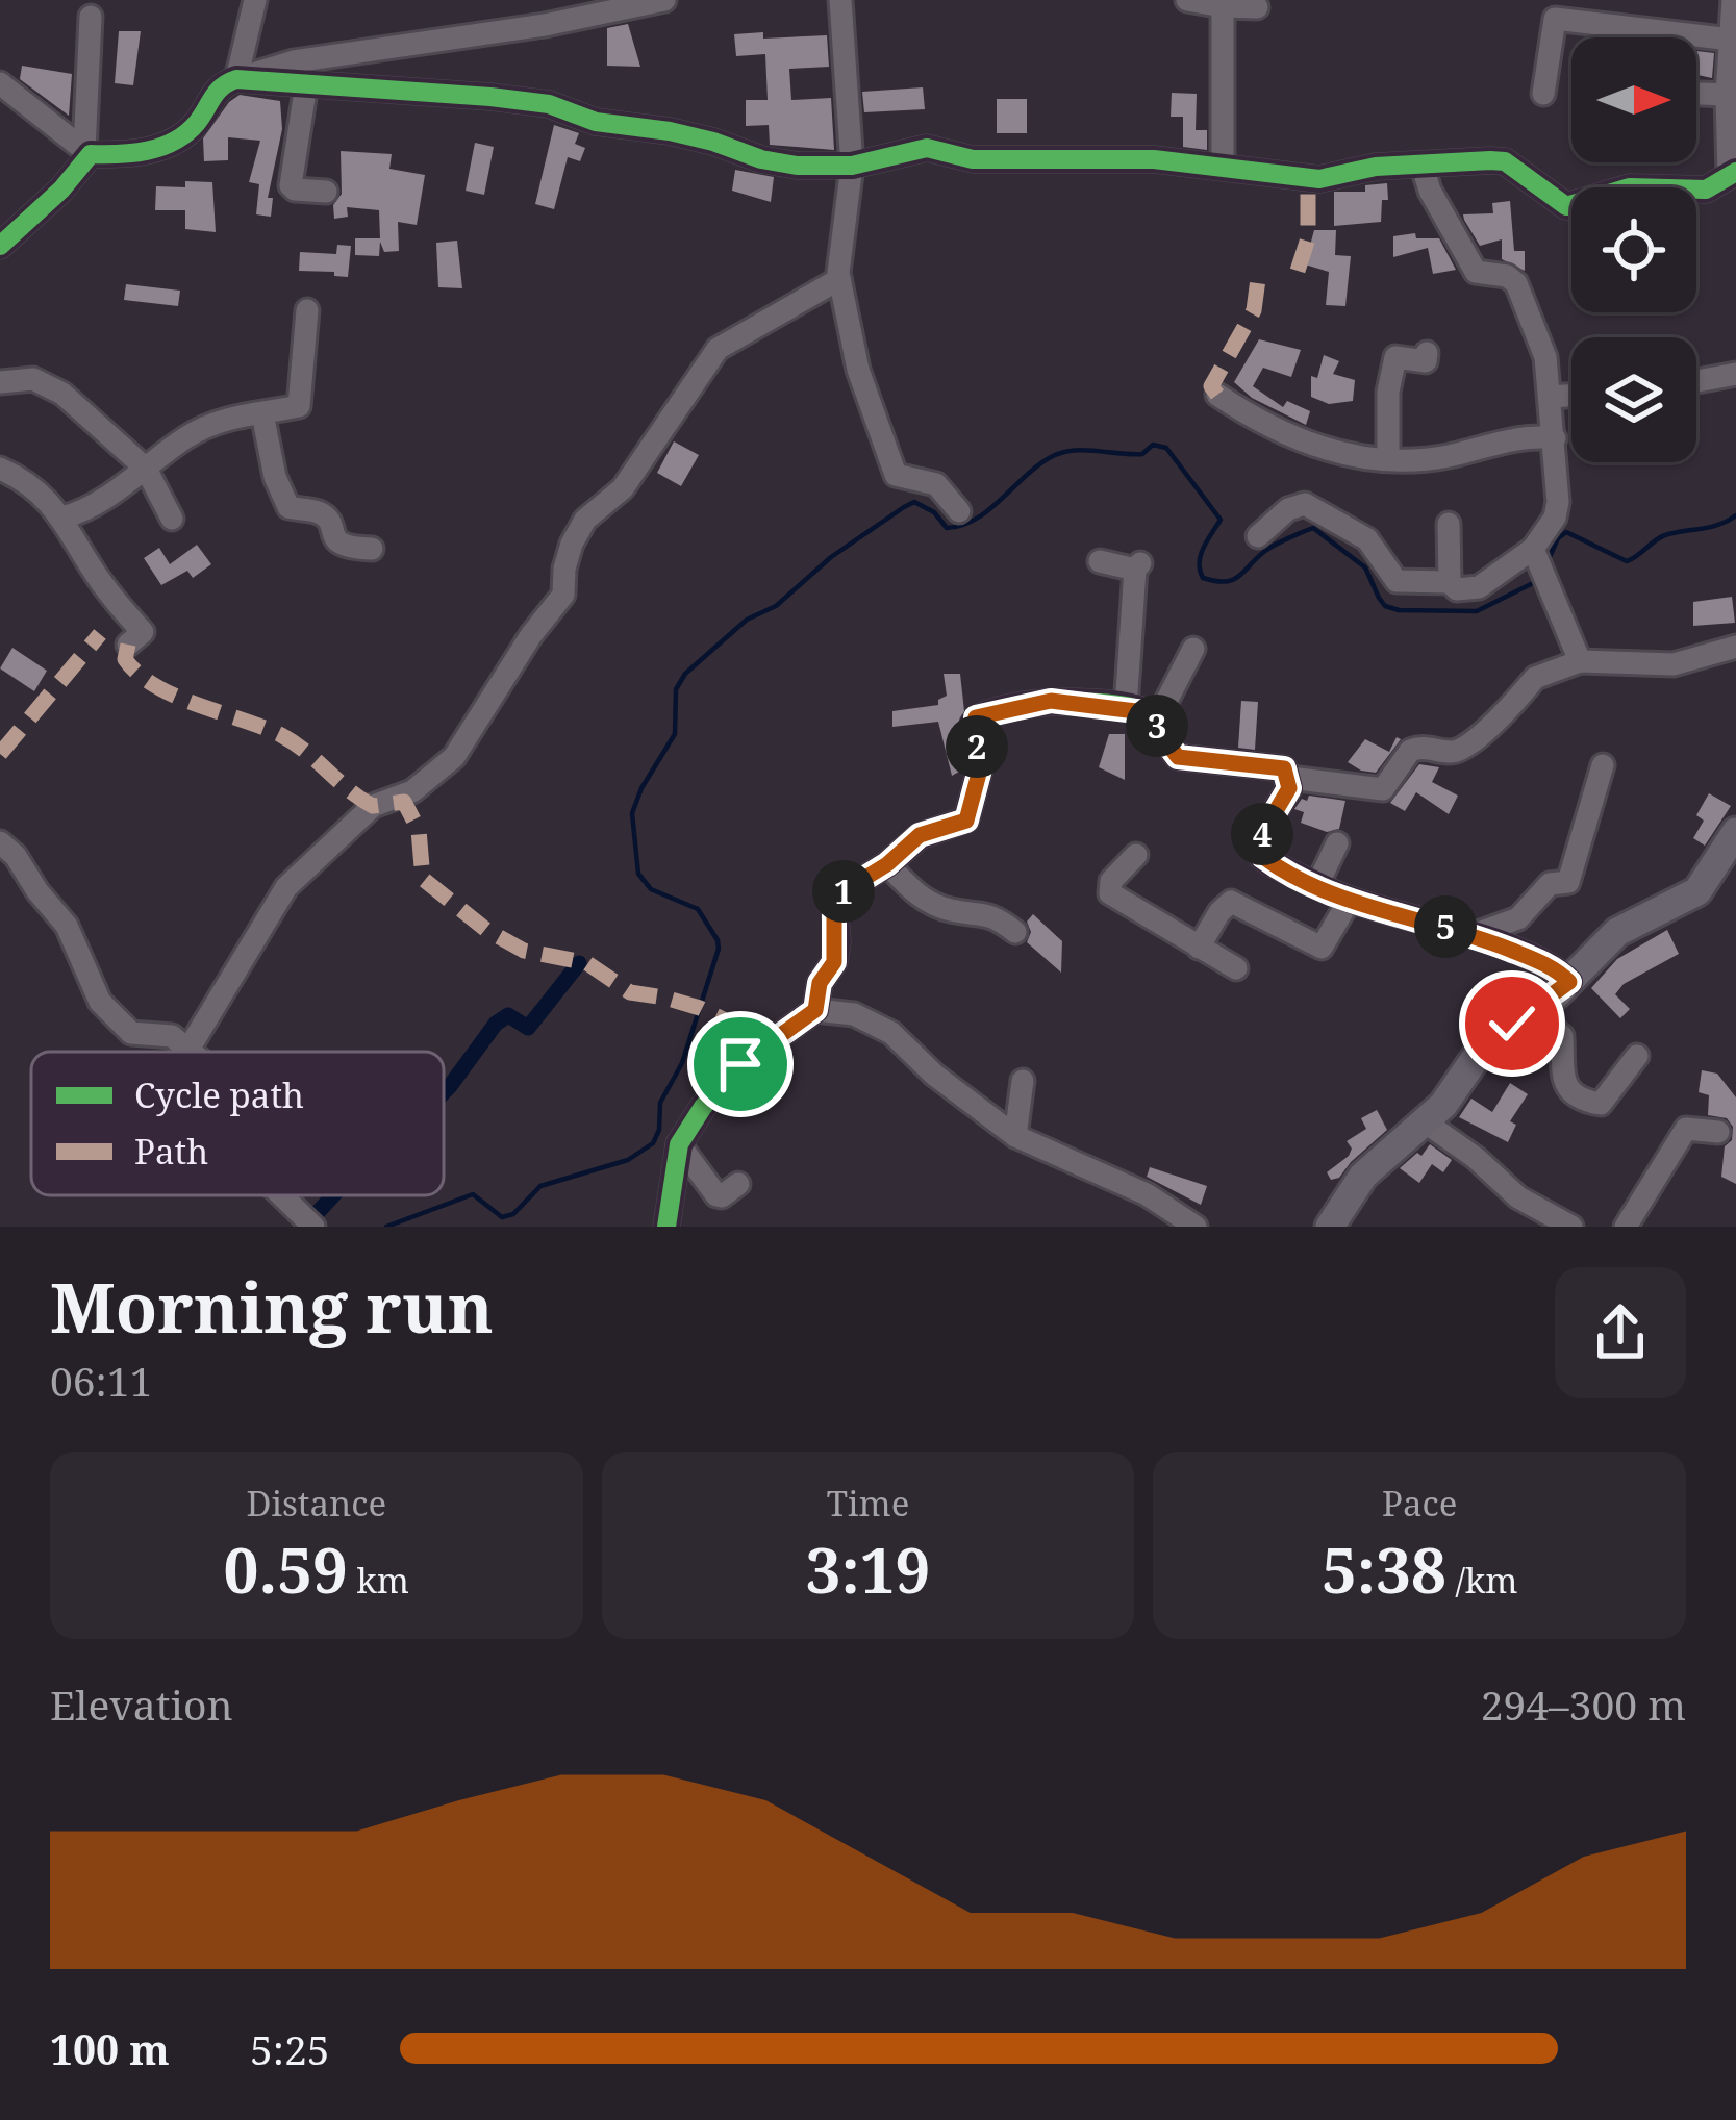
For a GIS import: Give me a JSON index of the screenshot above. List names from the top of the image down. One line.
{"legend":["Cycle path","Path"],"north":"right","page":{"pins":["3","2","4","1","5"],"heading":["Morning run","06:11"],"stats":[["Distance","0.59 km"],["Time","3:19"],["Pace","5:38 /km"]],"chart":["Elevation","294–300 m"],"list":[{"name":"100 m","note":"5:25"}]}}
